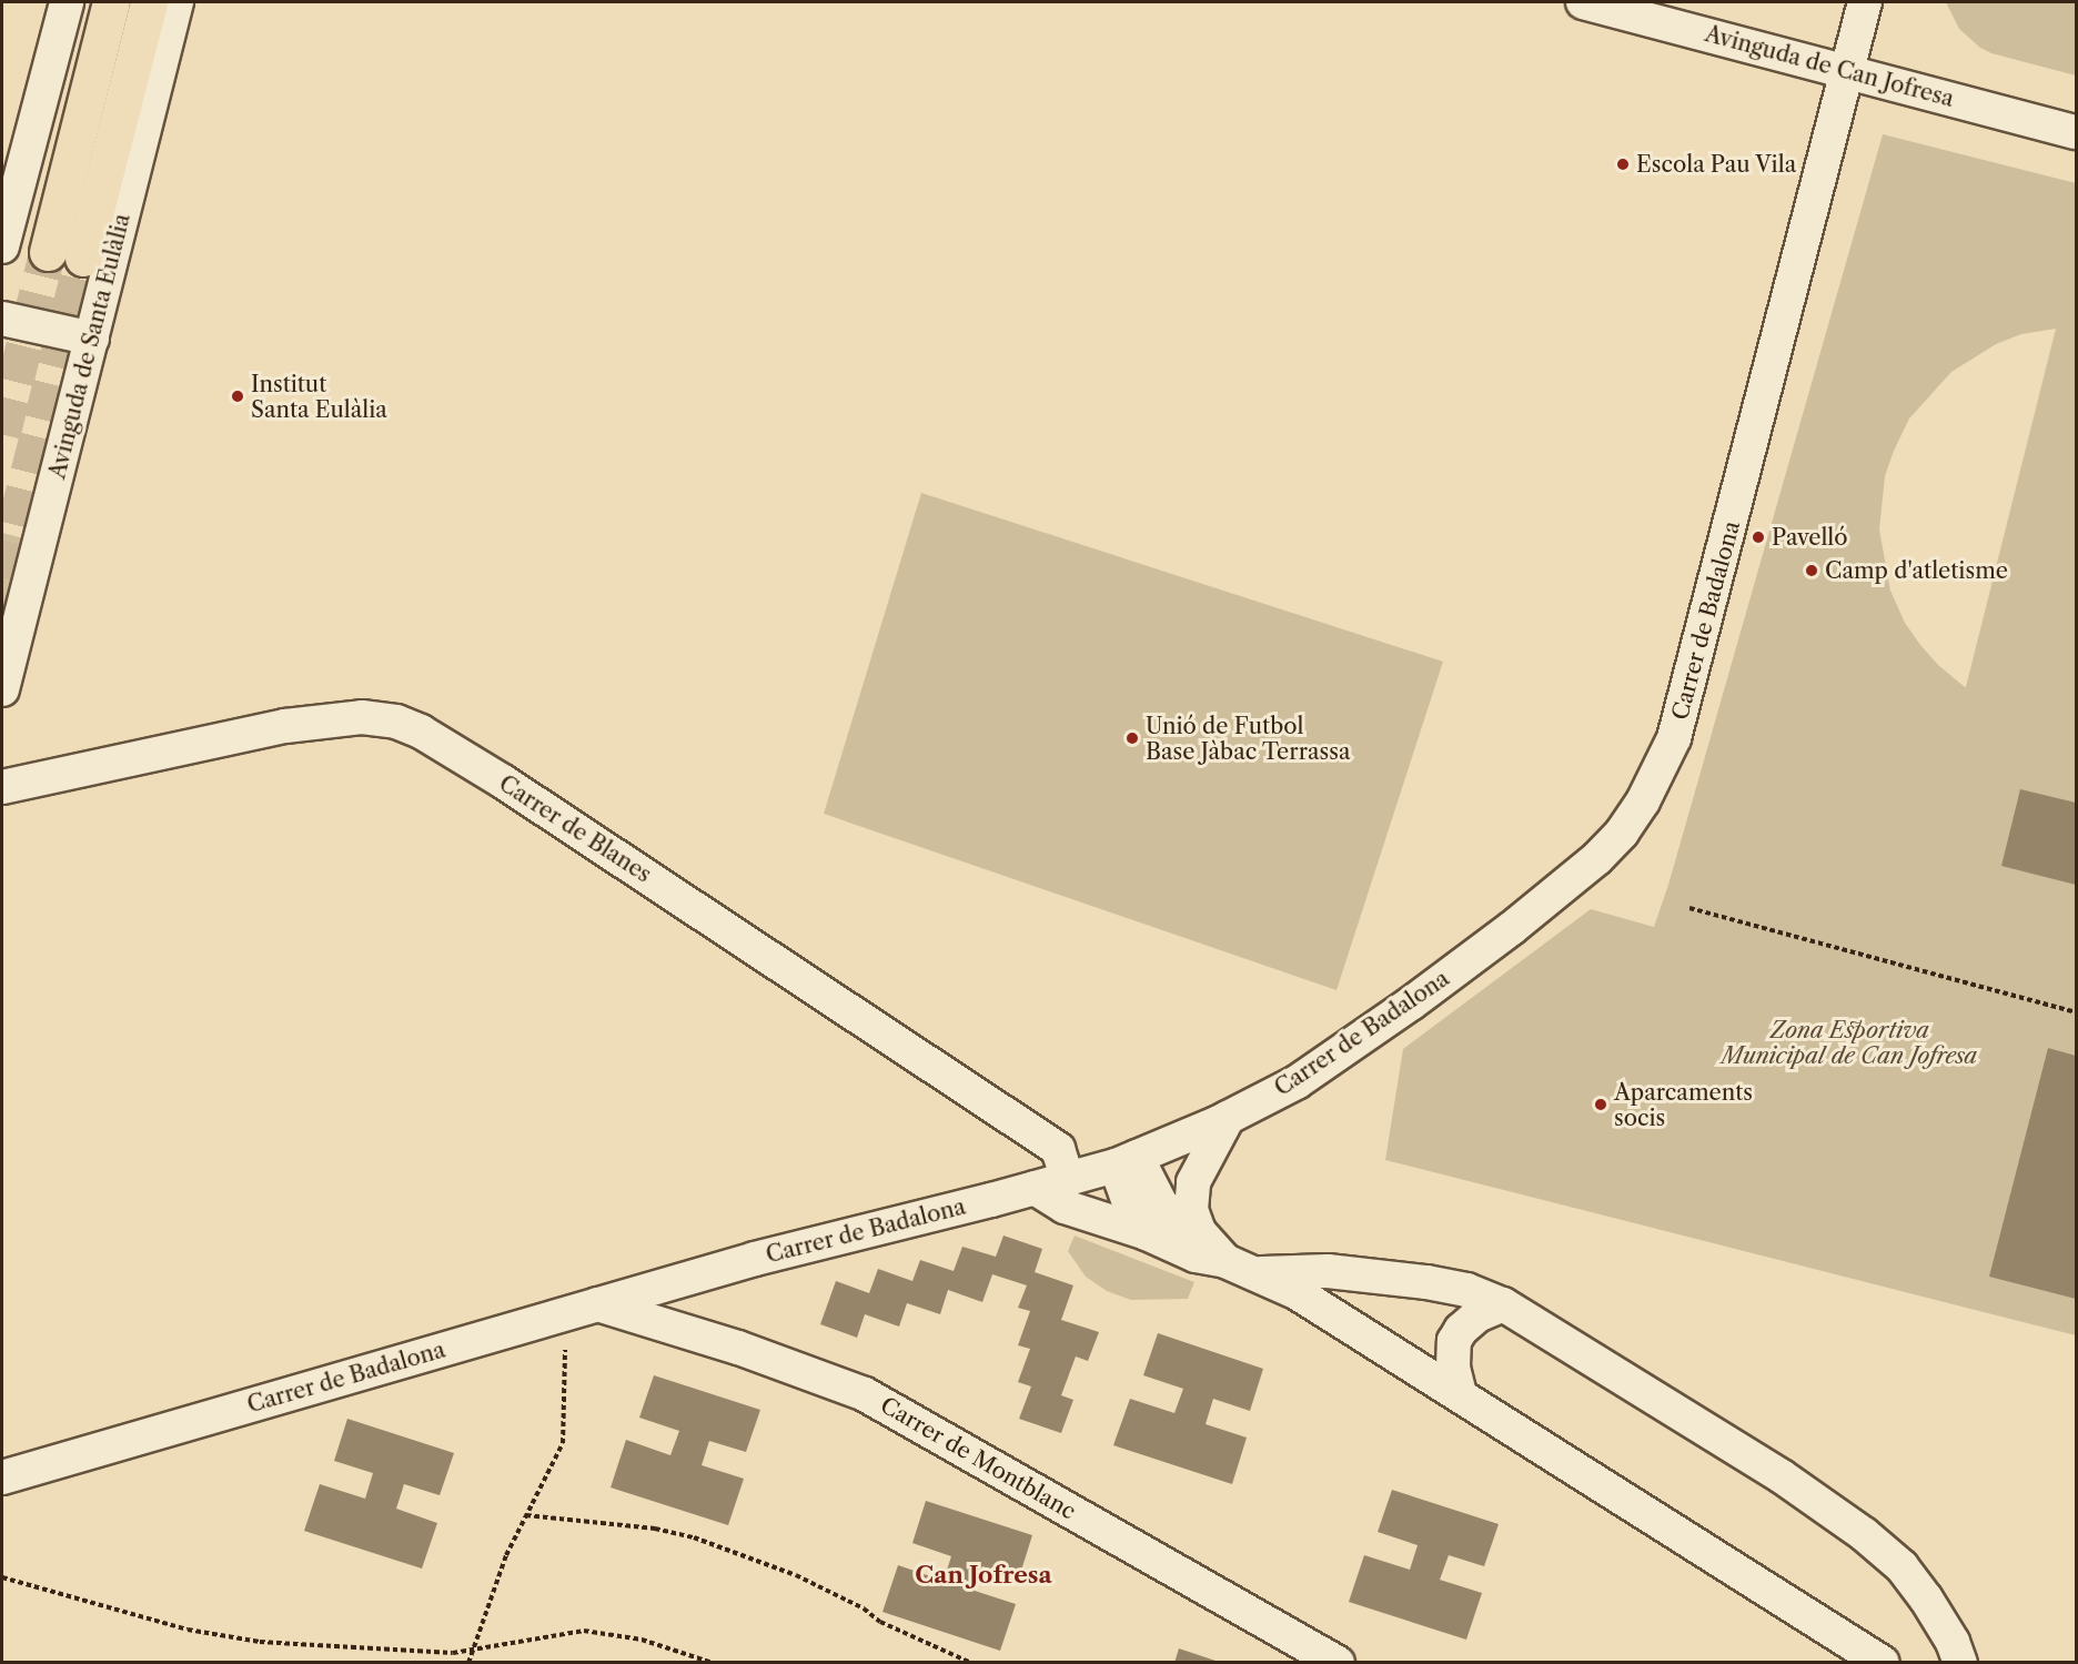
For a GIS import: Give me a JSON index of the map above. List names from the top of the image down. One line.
{"streets":{"street":["Avinguda de Can Jofresa","Avinguda de Santa Eulàlia","Carrer de Badalona","Carrer de Blanes","Carrer de Montblanc"]},"crossings":[["Avinguda de Can Jofresa","Carrer de Badalona"],["Carrer de Badalona","Carrer de Blanes"],["Carrer de Badalona","Carrer de Montblanc"]],"districts":["Can Jofresa"],"parks":["Zona Esportiva Municipal de Can Jofresa"],"places":["Escola Pau Vila","Institut Santa Eulàlia","Pavelló","Camp d'atletisme","Unió de Futbol Base Jàbac Terrassa","Aparcaments socis"]}
